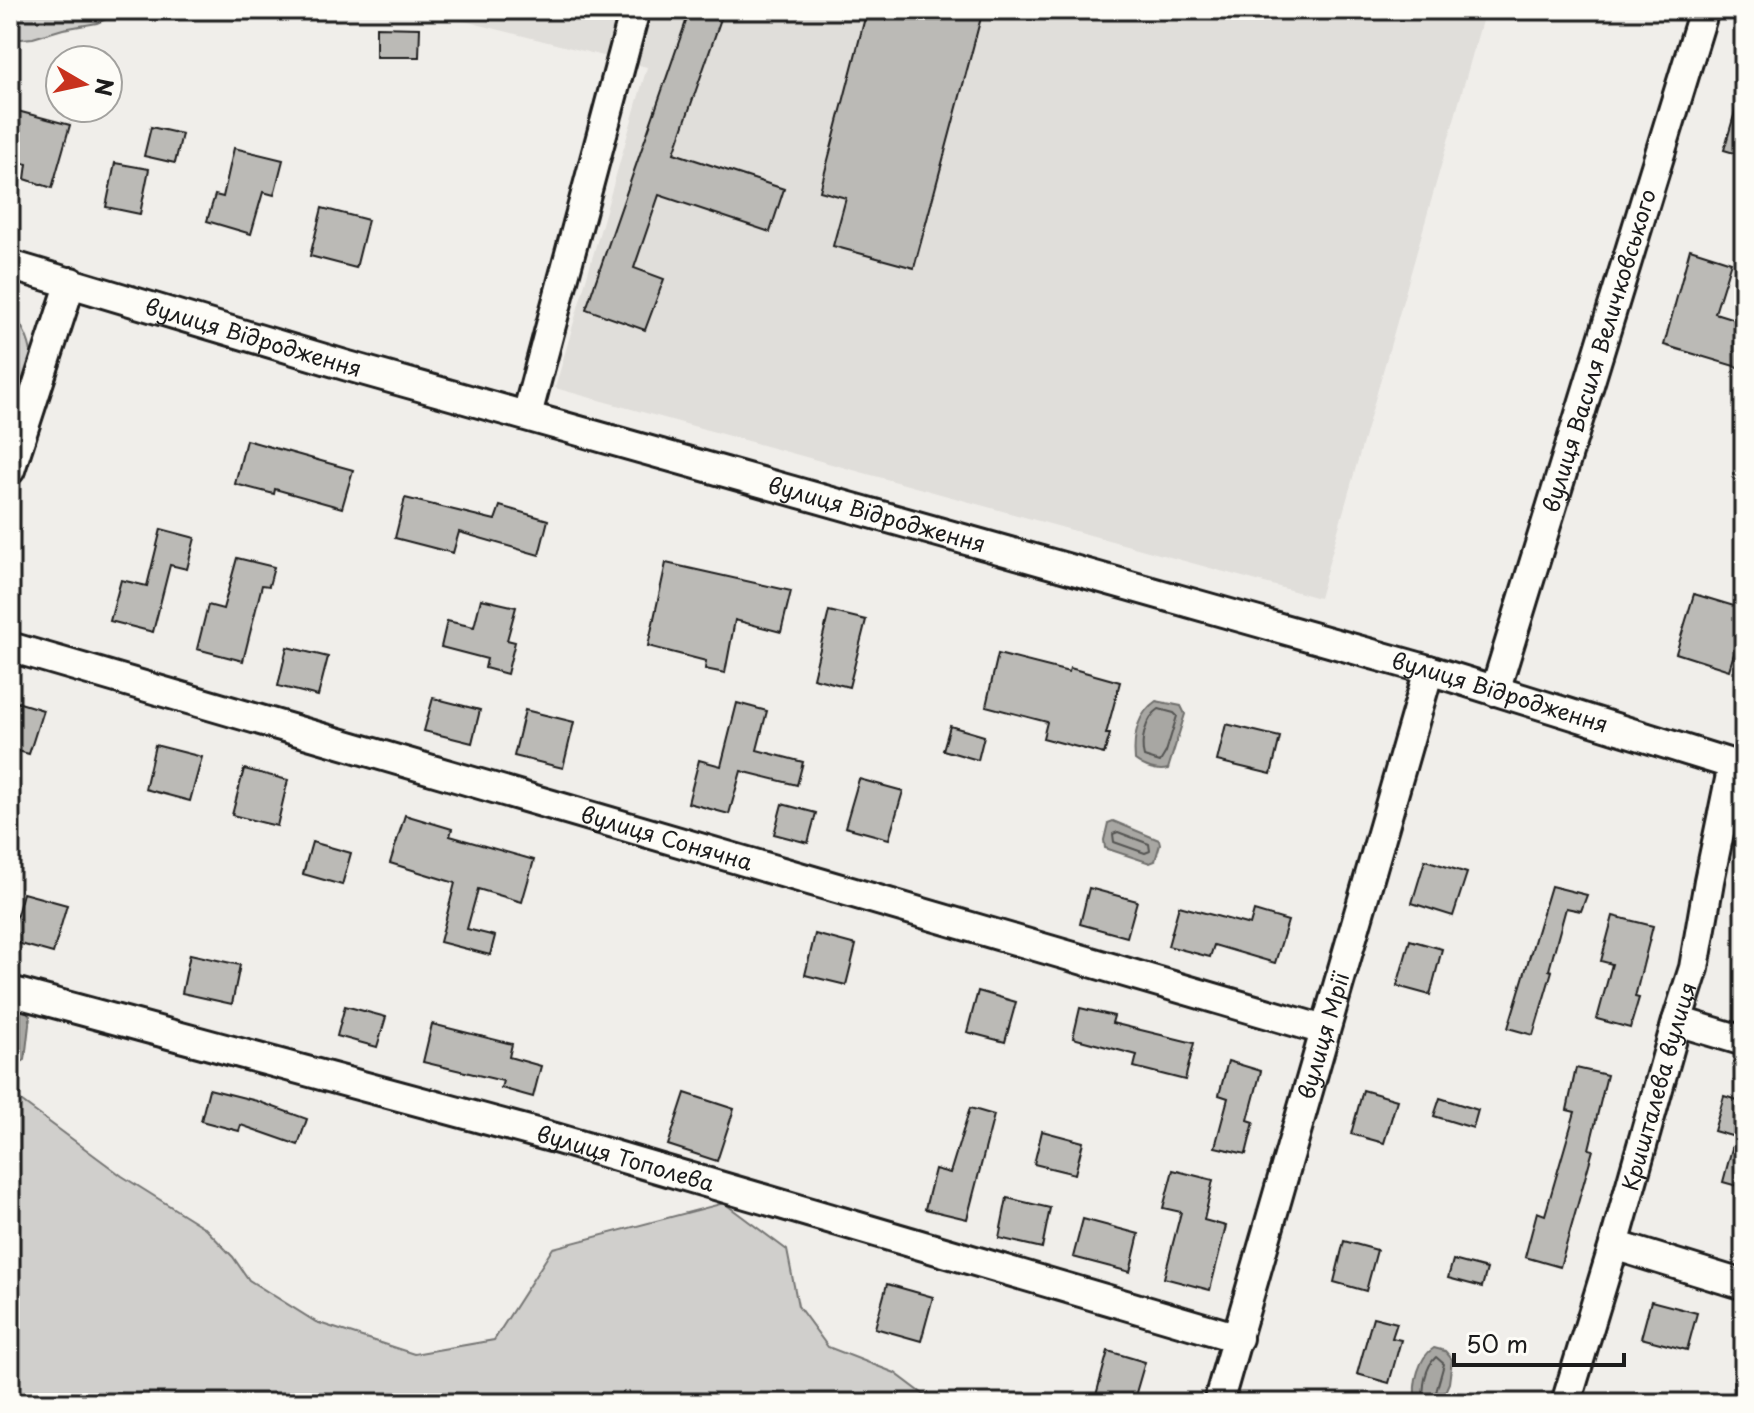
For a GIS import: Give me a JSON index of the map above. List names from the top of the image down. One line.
{"streets":{"street":["вулиця Відродження","вулиця Василя Величковського","вулиця Сонячна","вулиця Мрії","Кришталева вулиця","вулиця Тополева"]},"crossings":[["вулиця Відродження","вулиця Василя Величковського"],["вулиця Відродження","вулиця Мрії"],["вулиця Відродження","Кришталева вулиця"],["вулиця Сонячна","вулиця Мрії"],["вулиця Мрії","вулиця Тополева"]],"scale_bar":"50 m","north":"right"}
